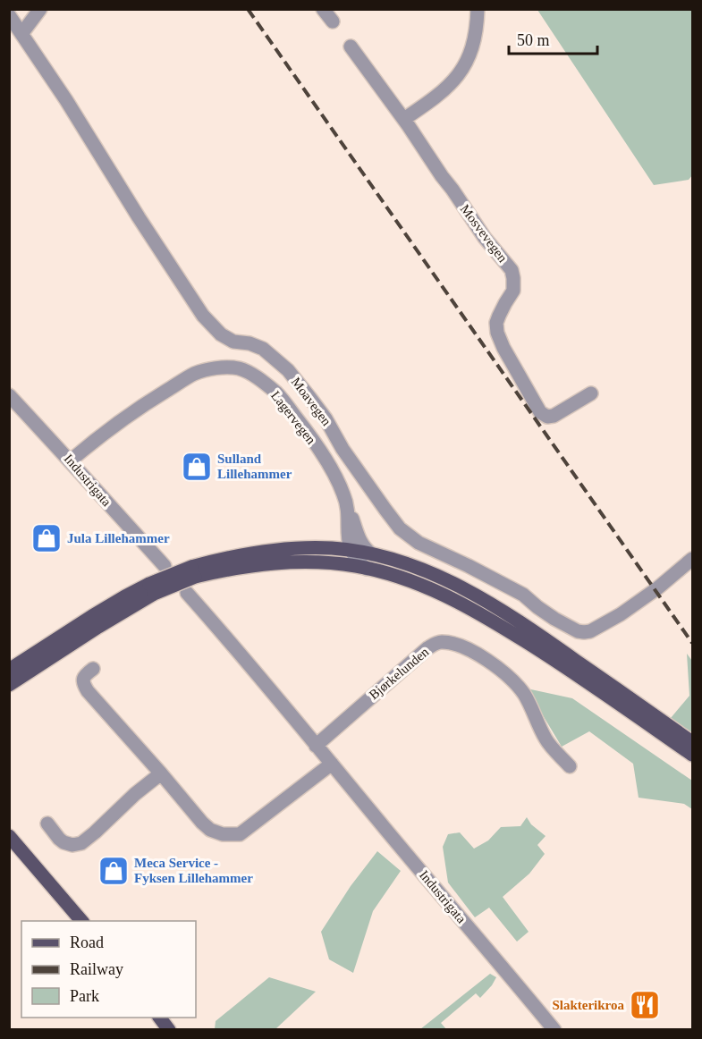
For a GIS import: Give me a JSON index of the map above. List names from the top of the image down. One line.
{"streets":{"street":["Mosvevegen","Moavegen","Lagervegen","Industrigata","Bjørkelunden"]},"crossings":[["Lagervegen","Industrigata"],["Industrigata","Bjørkelunden"]],"places":{"shop":["Sulland Lillehammer","Jula Lillehammer","Meca Service - Fyksen Lillehammer"],"restaurant":["Slakterikroa"]},"legend":["Road","Railway","Park"],"scale_bar":"50 m"}
